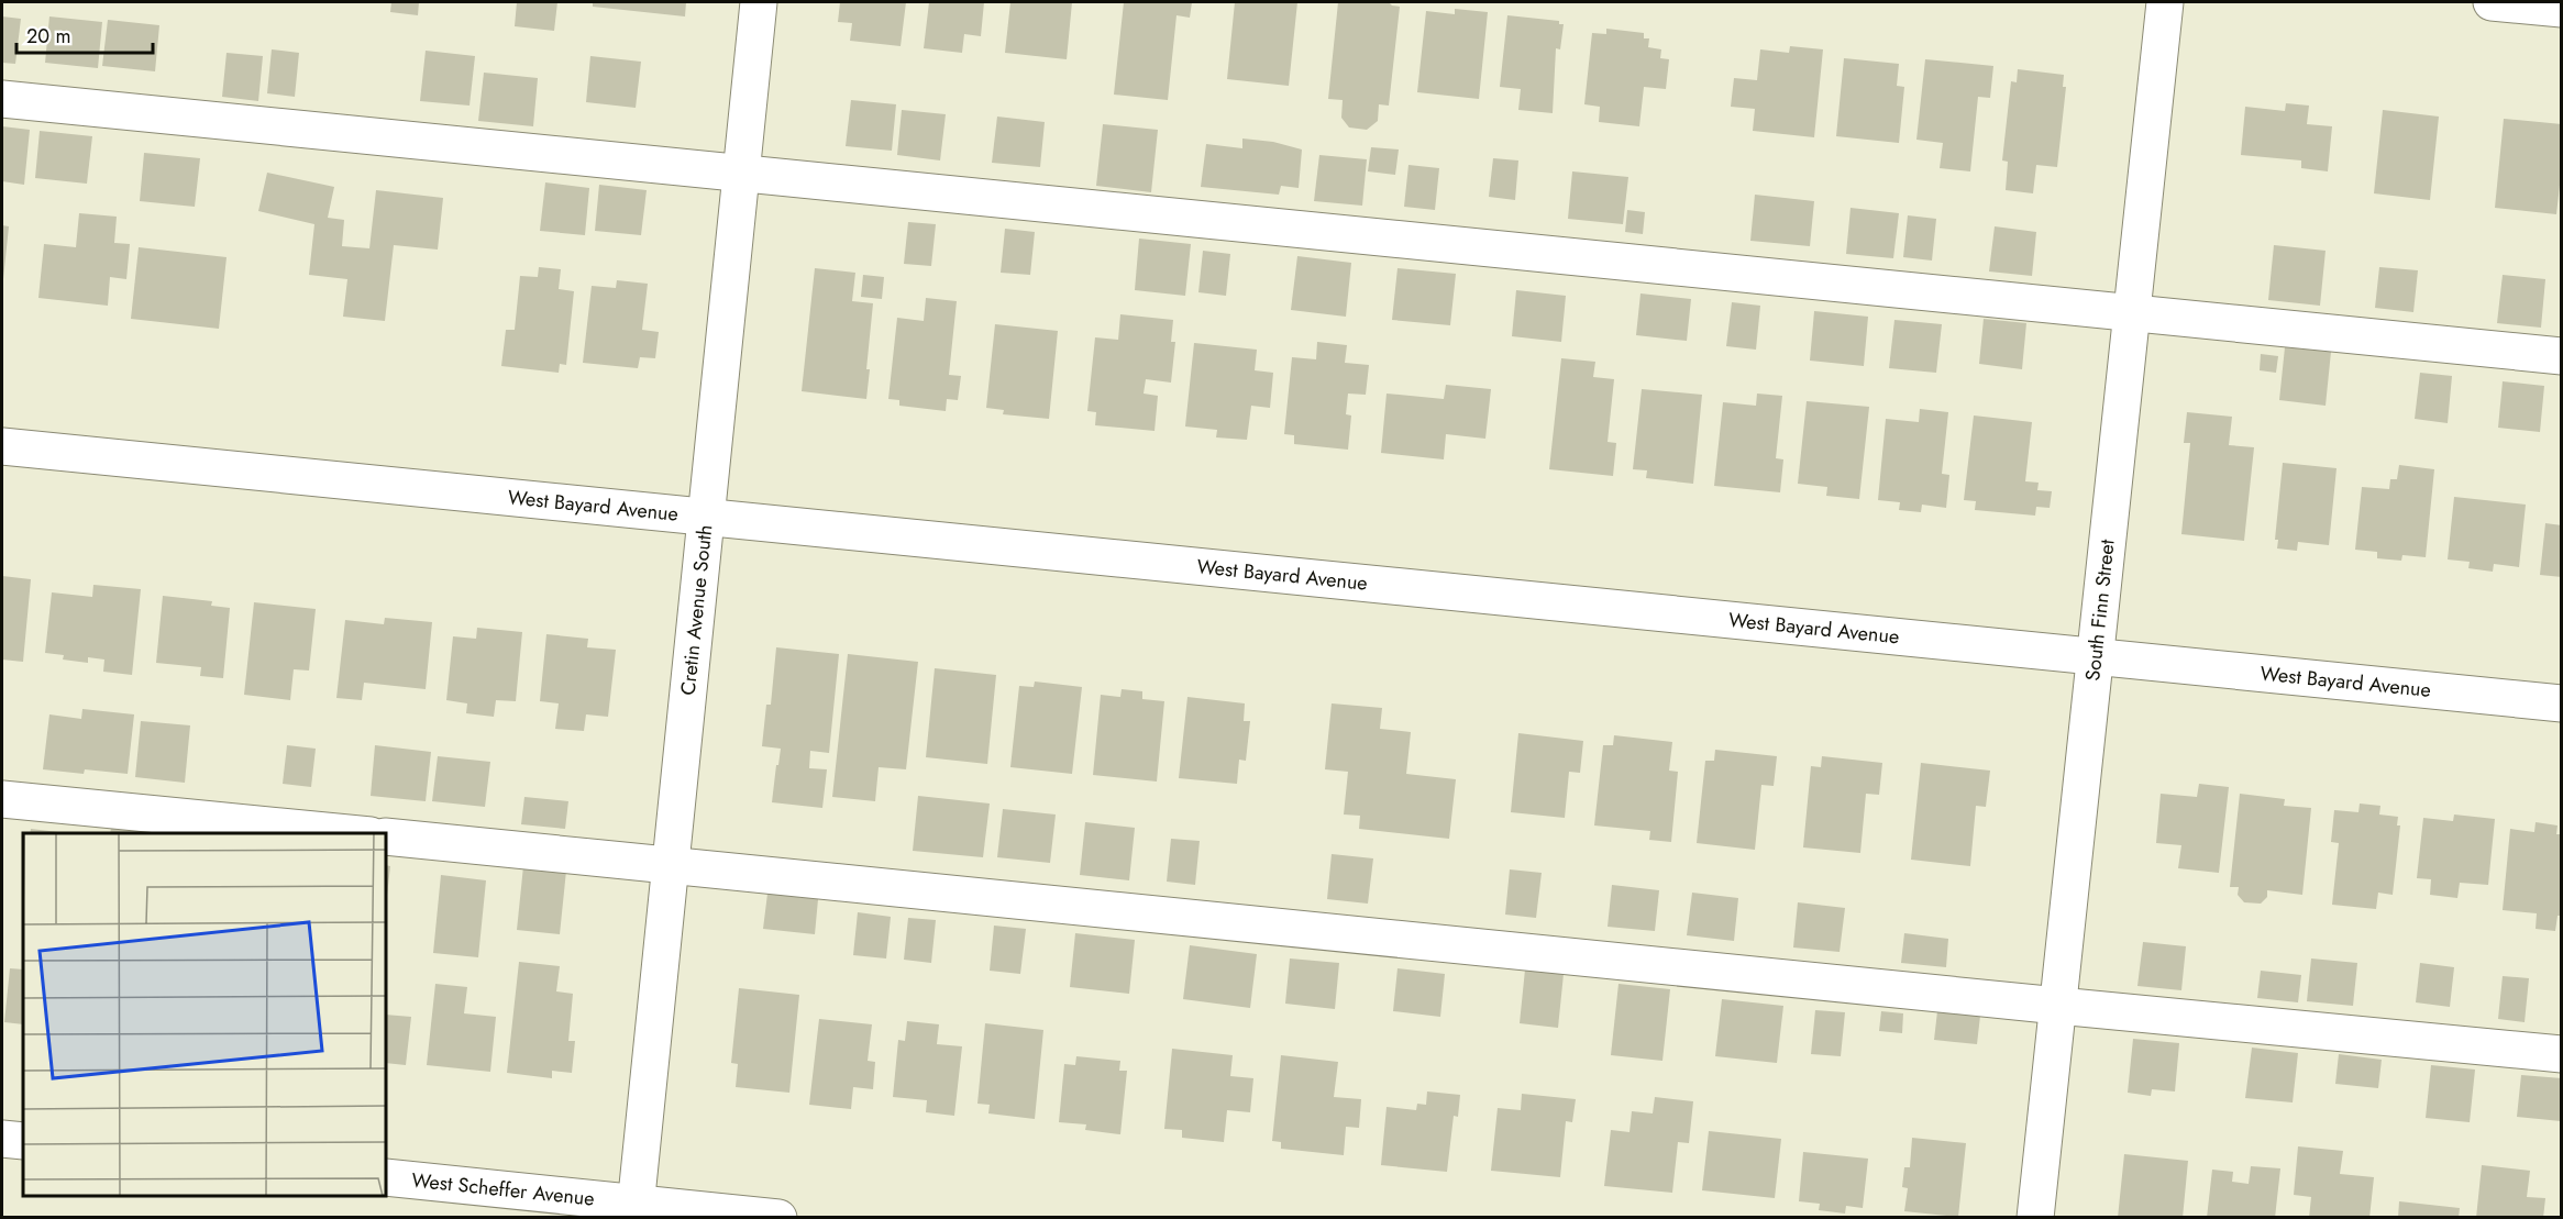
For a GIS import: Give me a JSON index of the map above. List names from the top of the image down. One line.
{"streets":{"street":["West Bayard Avenue","South Finn Street","Cretin Avenue South","West Scheffer Avenue"]},"crossings":[["West Bayard Avenue","South Finn Street"],["West Bayard Avenue","Cretin Avenue South"],["Cretin Avenue South","West Scheffer Avenue"]],"scale_bar":"20 m"}
